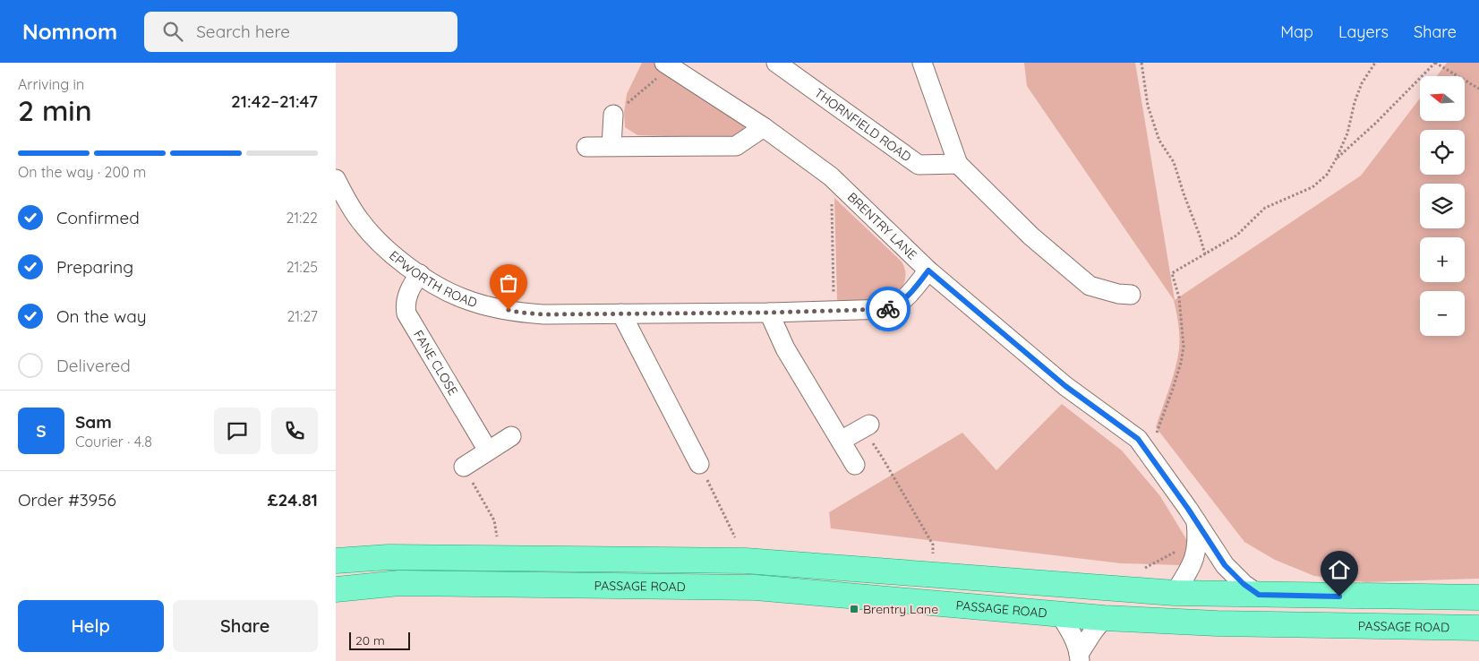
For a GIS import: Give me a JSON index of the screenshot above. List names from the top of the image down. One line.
{"streets":{"main road":["PASSAGE ROAD"],"street":["THORNFIELD ROAD","BRENTRY LANE","EPWORTH ROAD","FANE CLOSE"]},"crossings":[["BRENTRY LANE","EPWORTH ROAD"],["EPWORTH ROAD","FANE CLOSE"]],"places":{"transit":["Brentry Lane"]},"scale_bar":"20 m","north":"left","page":{"header":"Nomnom","search":"Search here","nav":["Map","Layers","Share"],"heading":["2 min","Arriving in","21:42–21:47"],"panel":["Sam","Courier · 4.8","Order #3956","£24.81"],"map_buttons":["+","−"],"bar":"On the way · 200 m","list":[["Confirmed","21:22"],["Preparing","21:25"],["On the way","21:27"],"Delivered"],"round":"S","buttons":["Help","Share"],"scale":"20 m"}}
